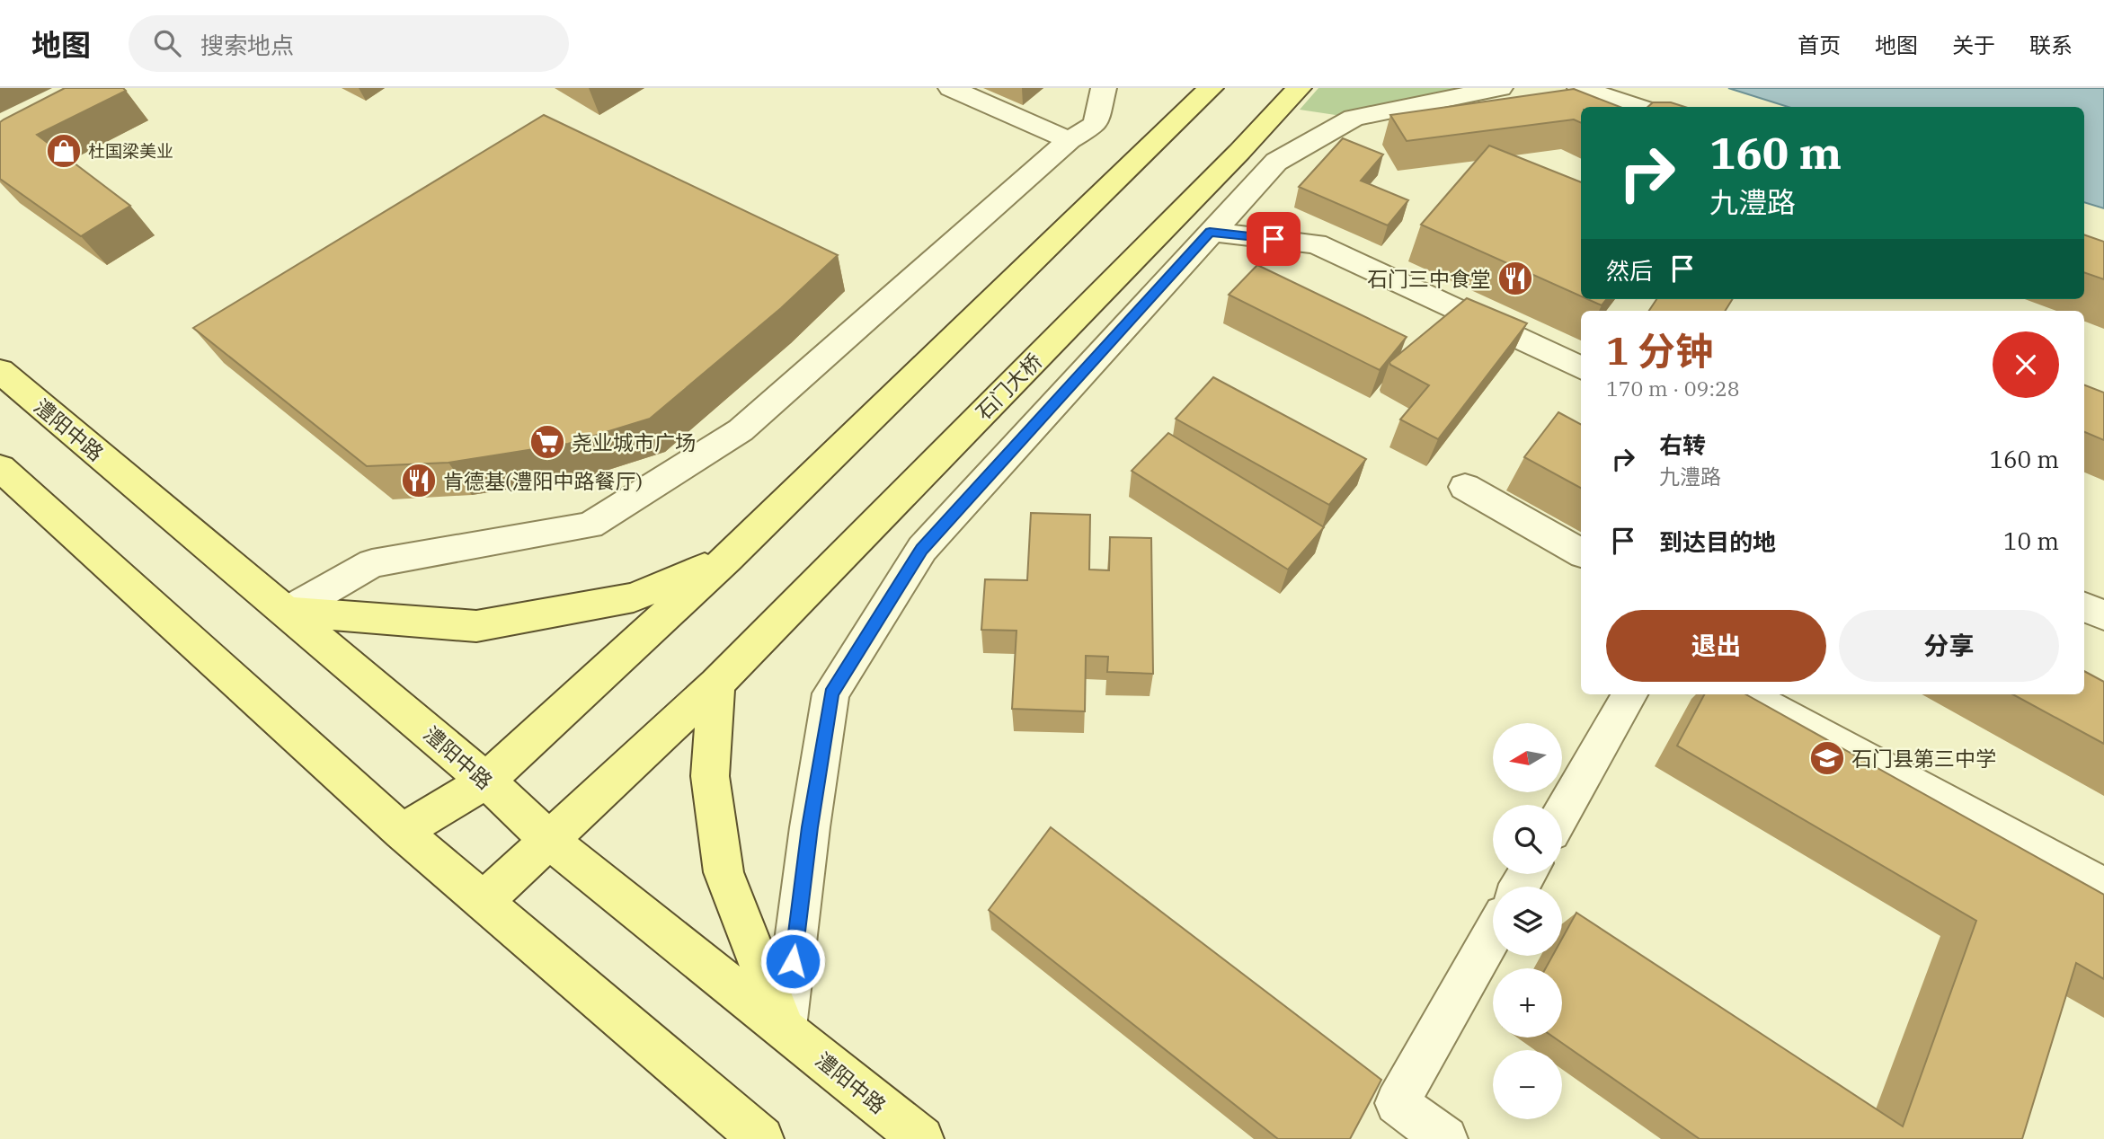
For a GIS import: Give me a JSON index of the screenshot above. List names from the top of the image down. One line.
{"streets":{"main road":["石门大桥","澧阳中路"]},"crossings":[["石门大桥","澧阳中路"]],"places":{"shop":["杜国梁美业"],"restaurant":["石门三中食堂","肯德基(澧阳中路餐厅)"],"supermarket":["尧业城市广场"],"school or university":["石门县第三中学"]},"north":"left","page":{"header":"地图","search":"搜索地点","nav":["首页","地图","关于","联系"],"turn":["160 m","九澧路"],"then":"然后","heading":["1 分钟","170 m · 09:28"],"list":[{"name":"右转","note":"九澧路","value":"160 m"},{"name":"到达目的地","value":"10 m"}],"buttons":["退出","分享"],"map_buttons":["+","−"]}}
